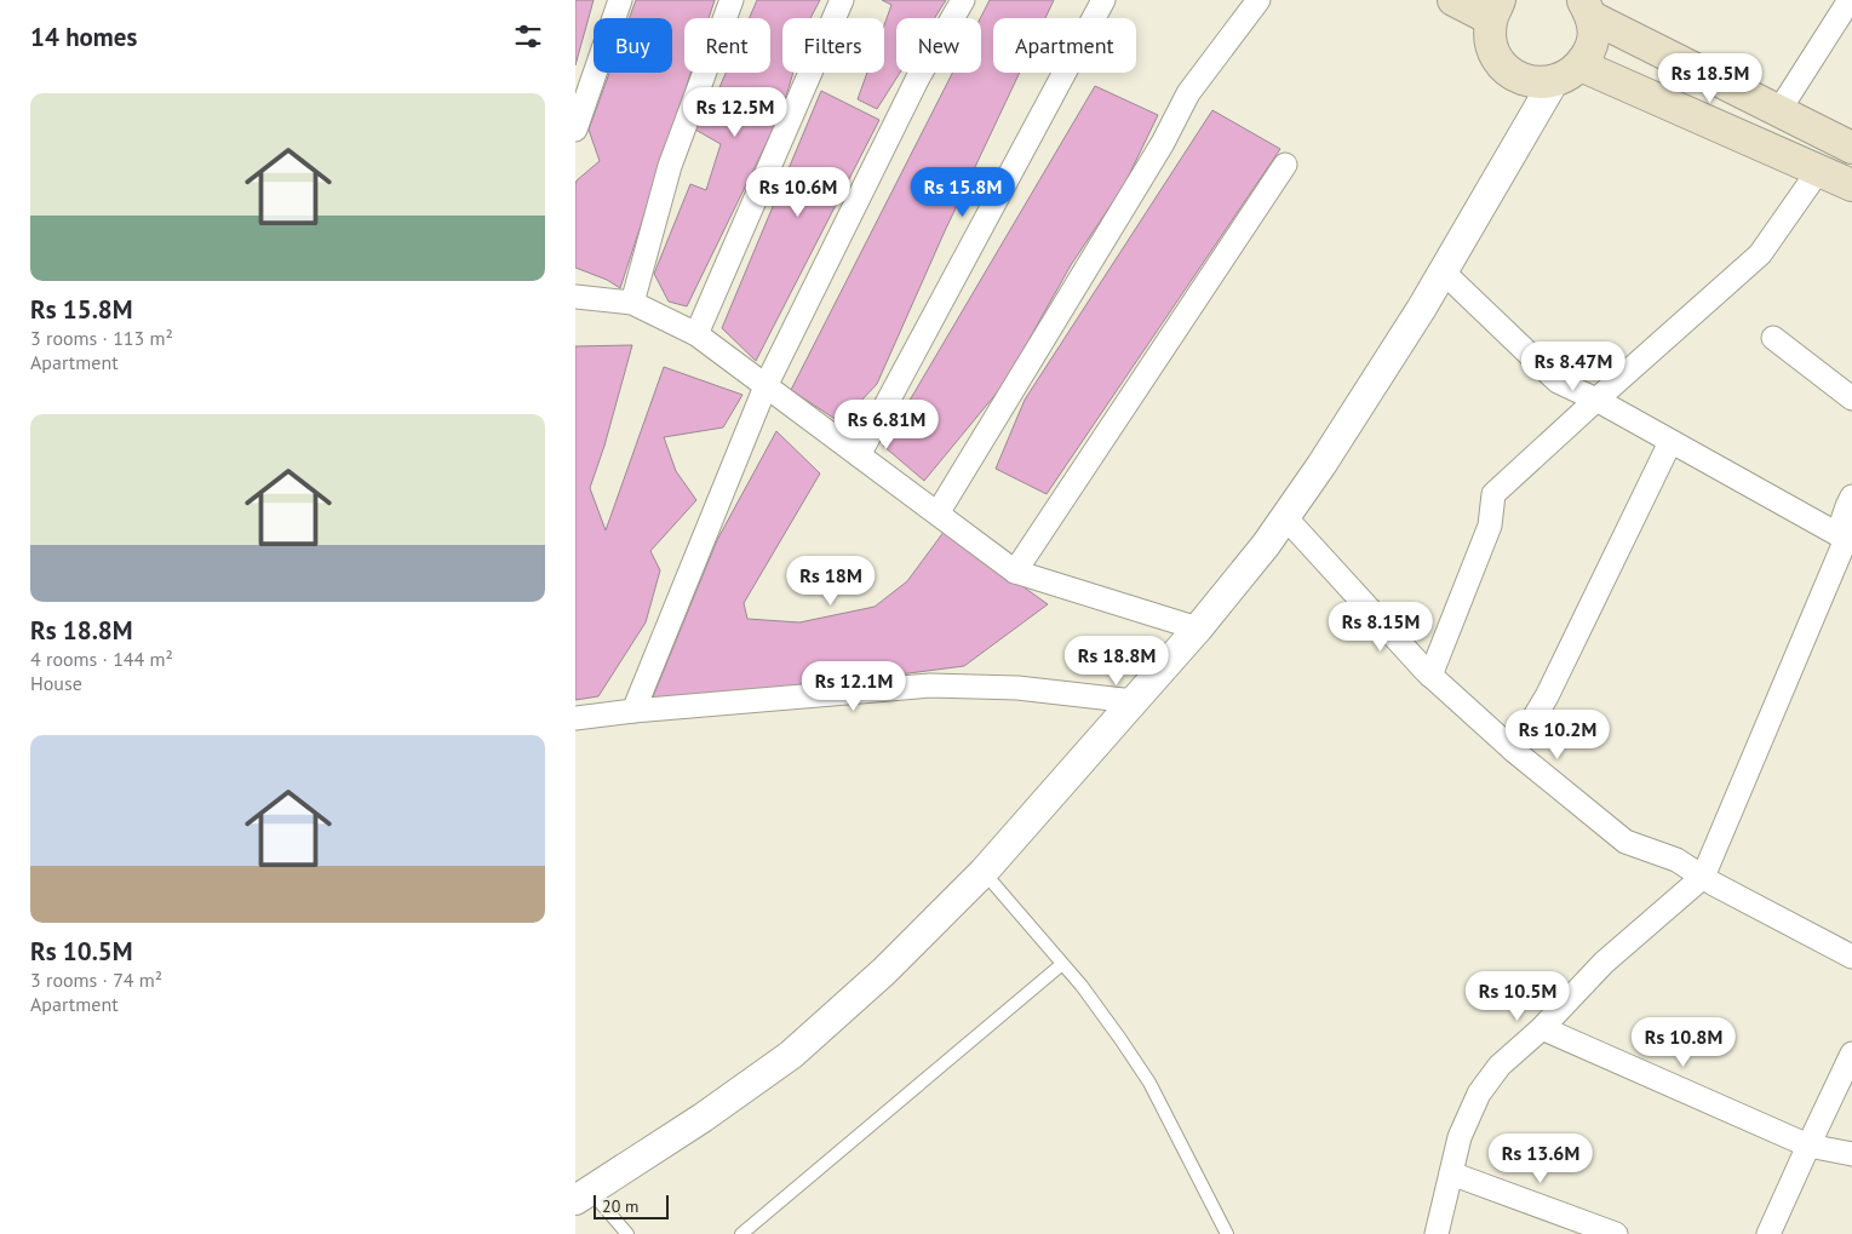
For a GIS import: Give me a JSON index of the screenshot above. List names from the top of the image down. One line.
{"scale_bar":"20 m","page":{"heading":"14 homes","chip":["Buy","Rent","Filters","New","Apartment"],"price":["Rs 18.5M","Rs 12.5M","Rs 10.6M","Rs 15.8M","Rs 8.47M","Rs 6.81M","Rs 18M","Rs 8.15M","Rs 18.8M","Rs 12.1M","Rs 10.2M","Rs 10.5M","Rs 10.8M","Rs 13.6M"],"list":[{"name":"Rs 15.8M","note":"3 rooms · 113 m² · Apartment"},{"name":"Rs 18.8M","note":"4 rooms · 144 m² · House"},{"name":"Rs 10.5M","note":"3 rooms · 74 m² · Apartment"}],"scale":"20 m"}}
